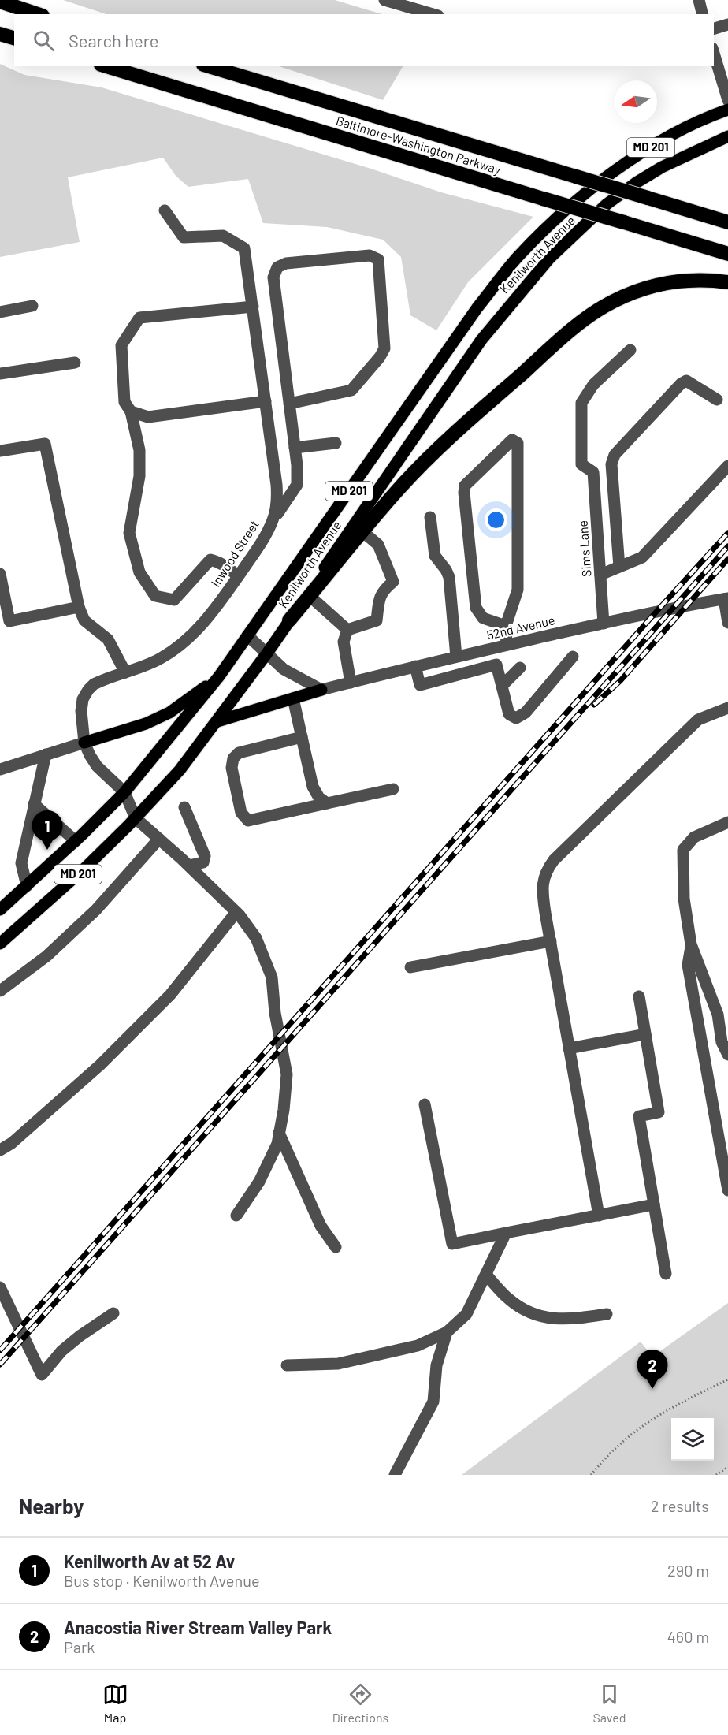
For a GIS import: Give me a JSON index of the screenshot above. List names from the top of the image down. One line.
{"streets":{"highway":["Baltimore-Washington Parkway"],"main road":["MD 201","Kenilworth Avenue"],"street":["Sims Lane","Inwood Street","52nd Avenue"]},"crossings":[["Sims Lane","52nd Avenue"]],"north":"left","page":{"search":"Search here","pins":["1","2"],"heading":["Nearby","2 results"],"list":[{"mark":"1","name":"Kenilworth Av at 52 Av","note":"Bus stop · Kenilworth Avenue","value":"290 m"},{"mark":"2","name":"Anacostia River Stream Valley Park","note":"Park","value":"460 m"}],"nav":["Map","Directions","Saved"]}}
